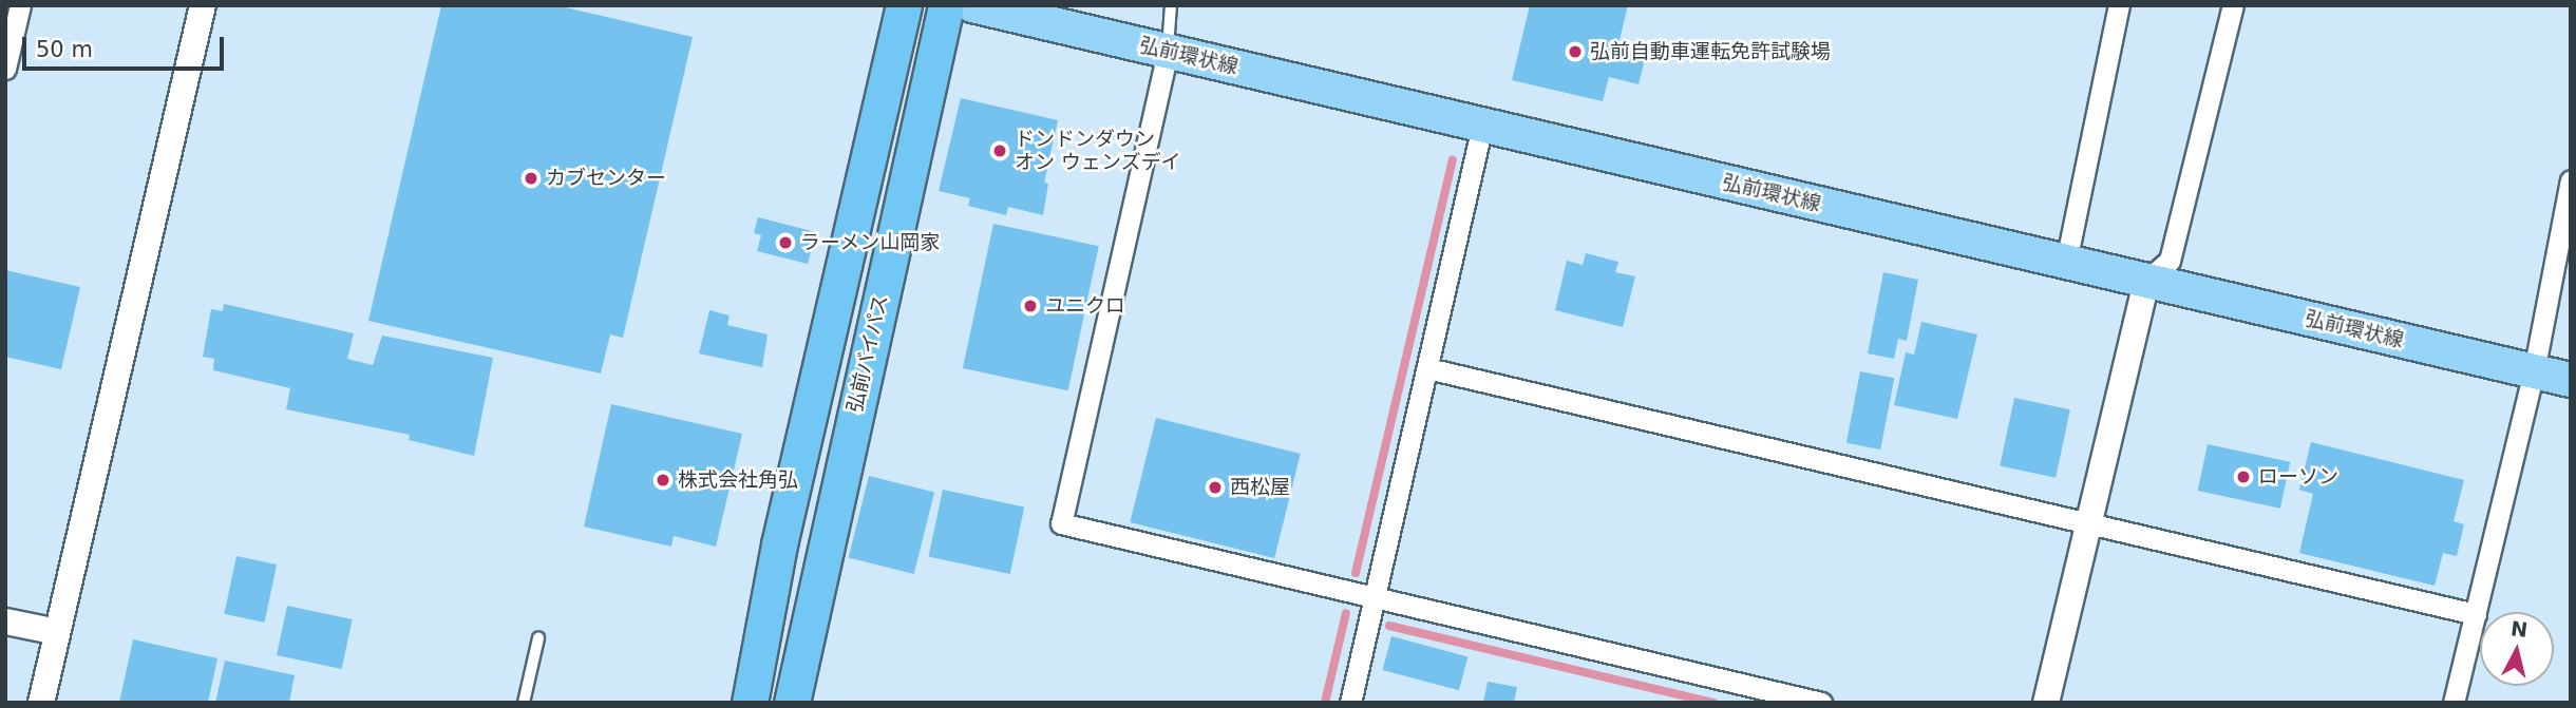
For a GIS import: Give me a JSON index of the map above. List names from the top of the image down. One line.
{"streets":{"highway":["弘前バイパス"],"main road":["弘前環状線"]},"places":["弘前自動車運転免許試験場","ドンドンダウン オン ウェンズデイ","カブセンター","ラーメン山岡家","ユニクロ","ローソン","株式会社角弘","西松屋"],"scale_bar":"50 m","north":"top"}
